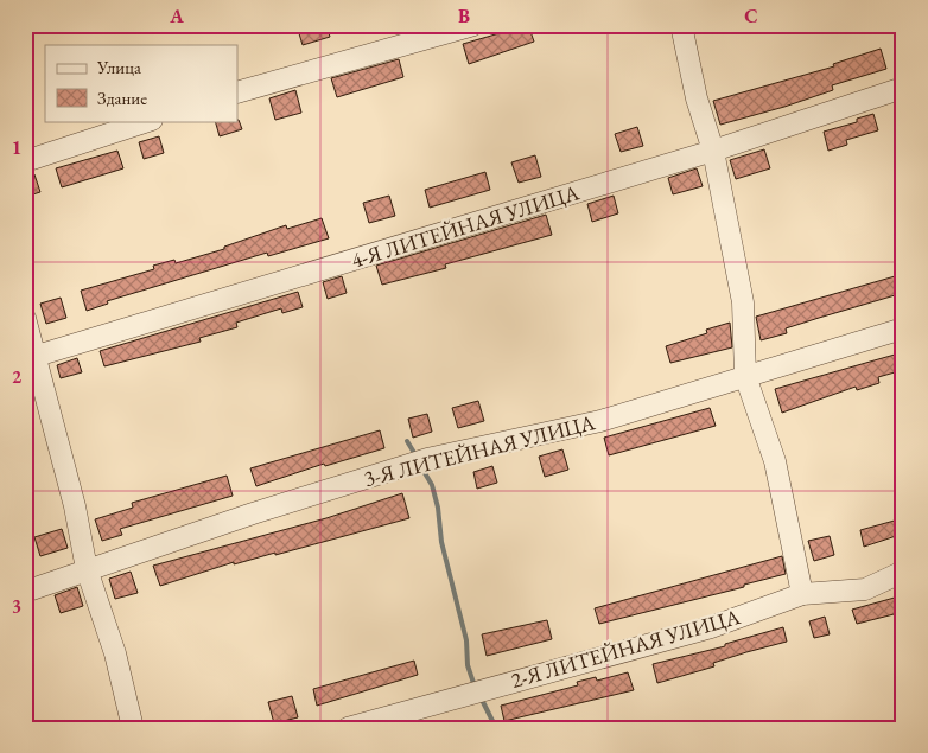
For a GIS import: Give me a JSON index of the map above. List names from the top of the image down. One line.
{"streets":{"street":["4-Я ЛИТЕЙНАЯ УЛИЦА","3-Я ЛИТЕЙНАЯ УЛИЦА","2-Я ЛИТЕЙНАЯ УЛИЦА"]},"legend":["Улица","Здание"],"grid":{"columns":["A","B","C"],"rows":["1","2","3"]}}
